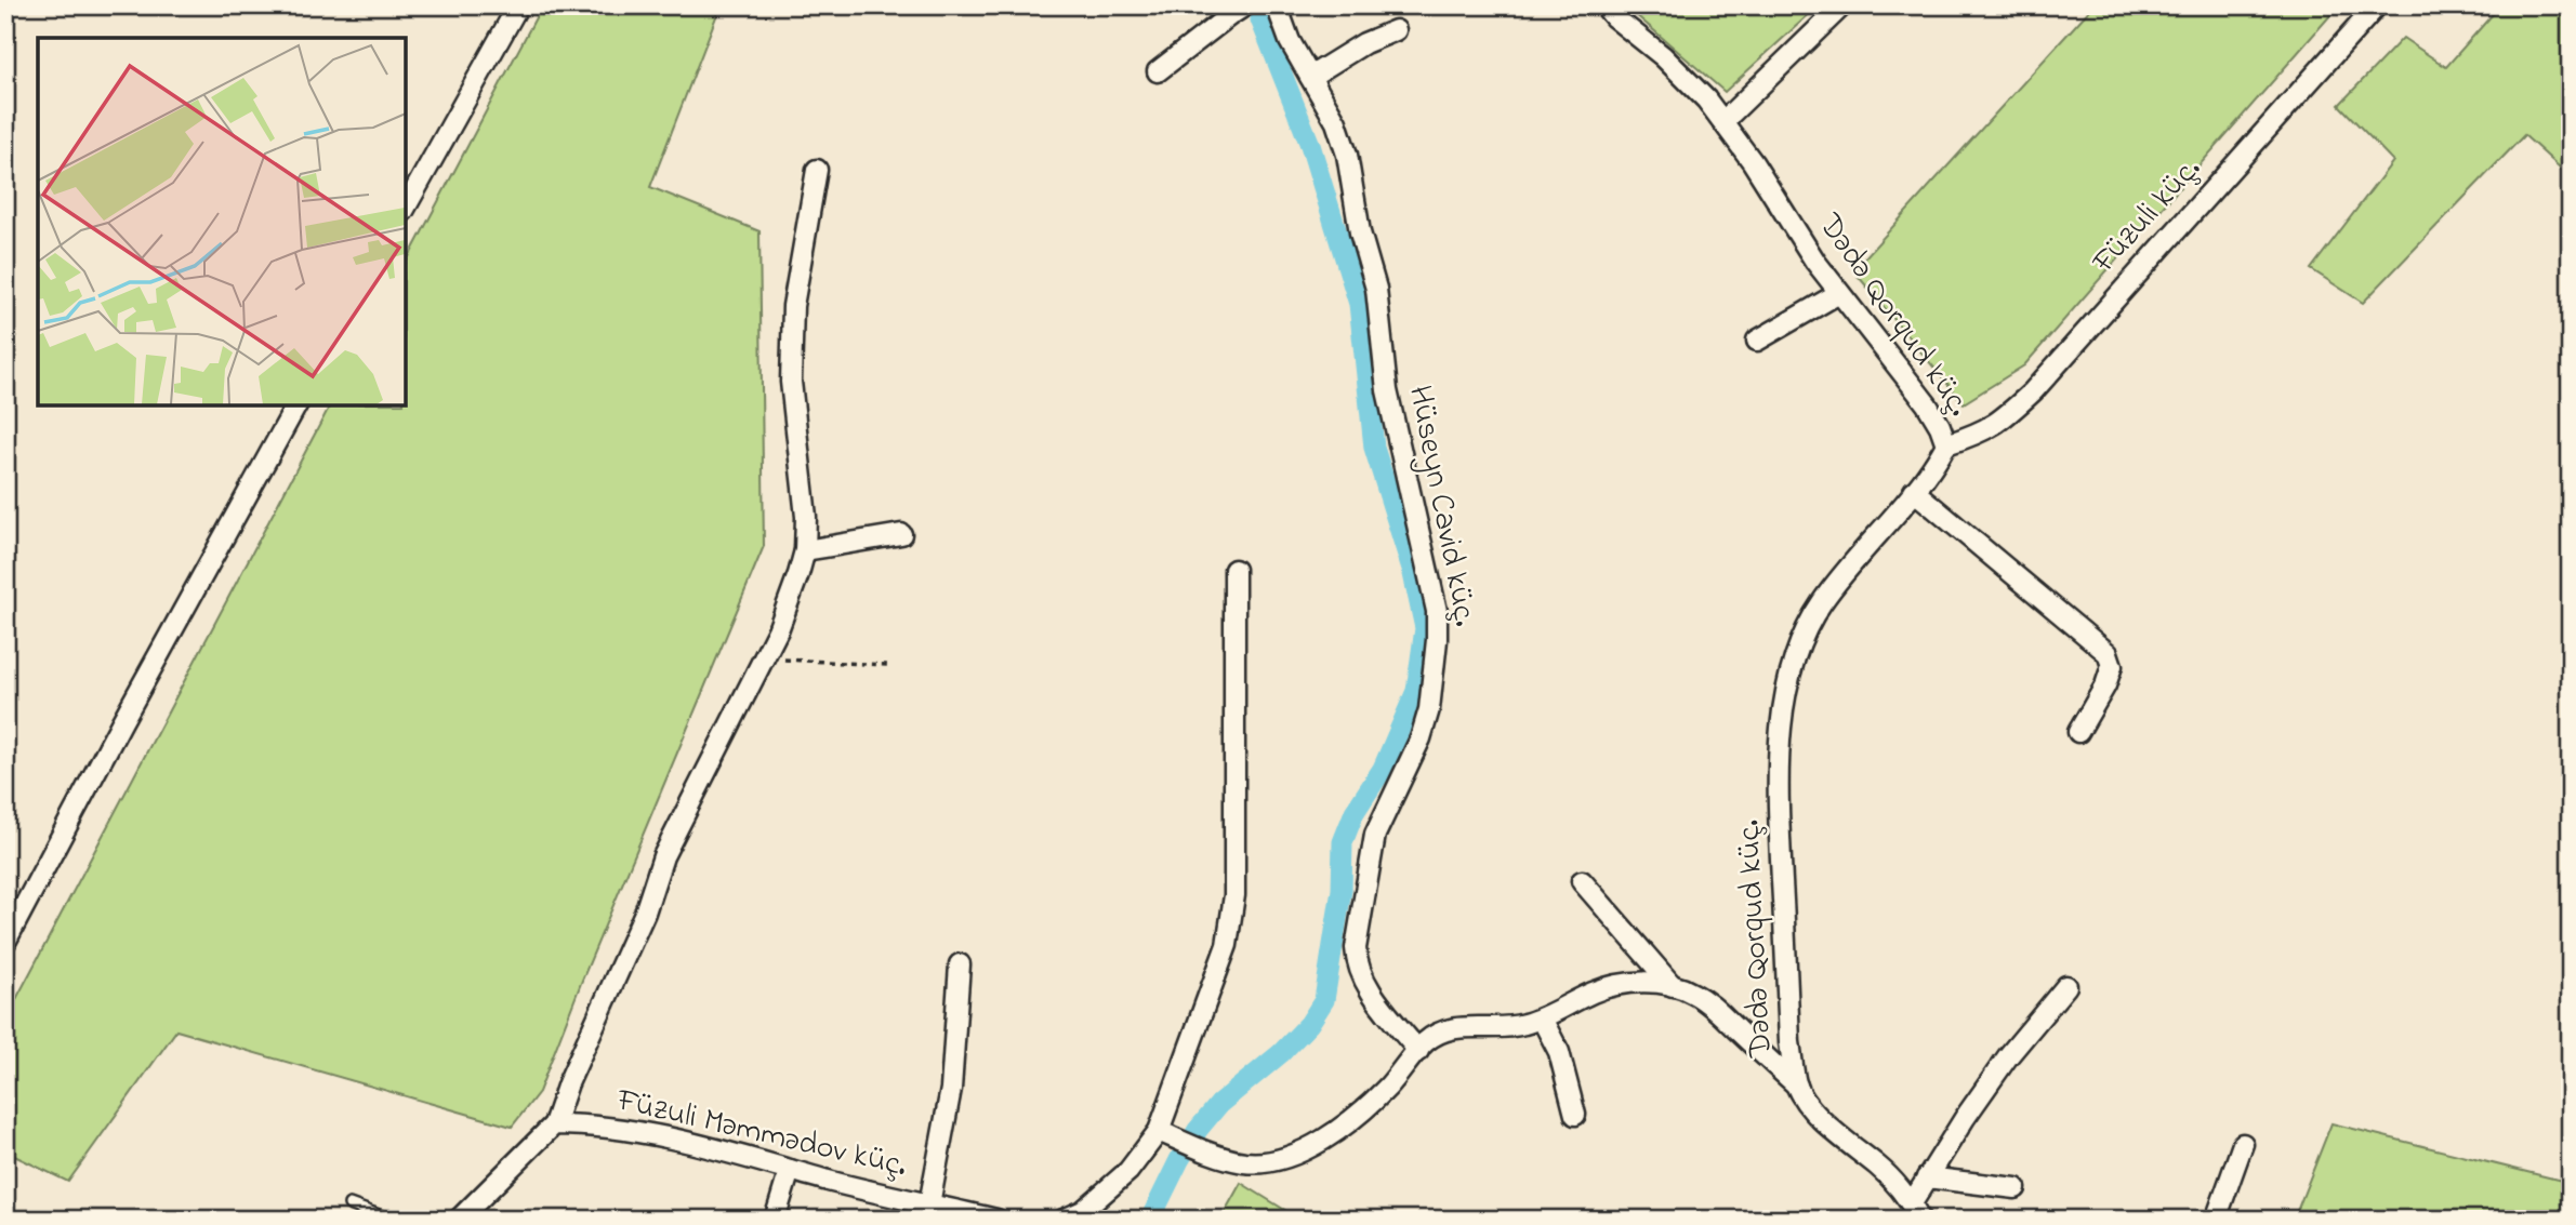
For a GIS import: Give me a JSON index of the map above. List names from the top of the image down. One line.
{"streets":{"street":["Füzuli küç.","Dədə Qorqud küç.","Hüseyn Cavid küç.","Füzuli Məmmədov küç."]},"crossings":[["Füzuli küç.","Dədə Qorqud küç."]]}
